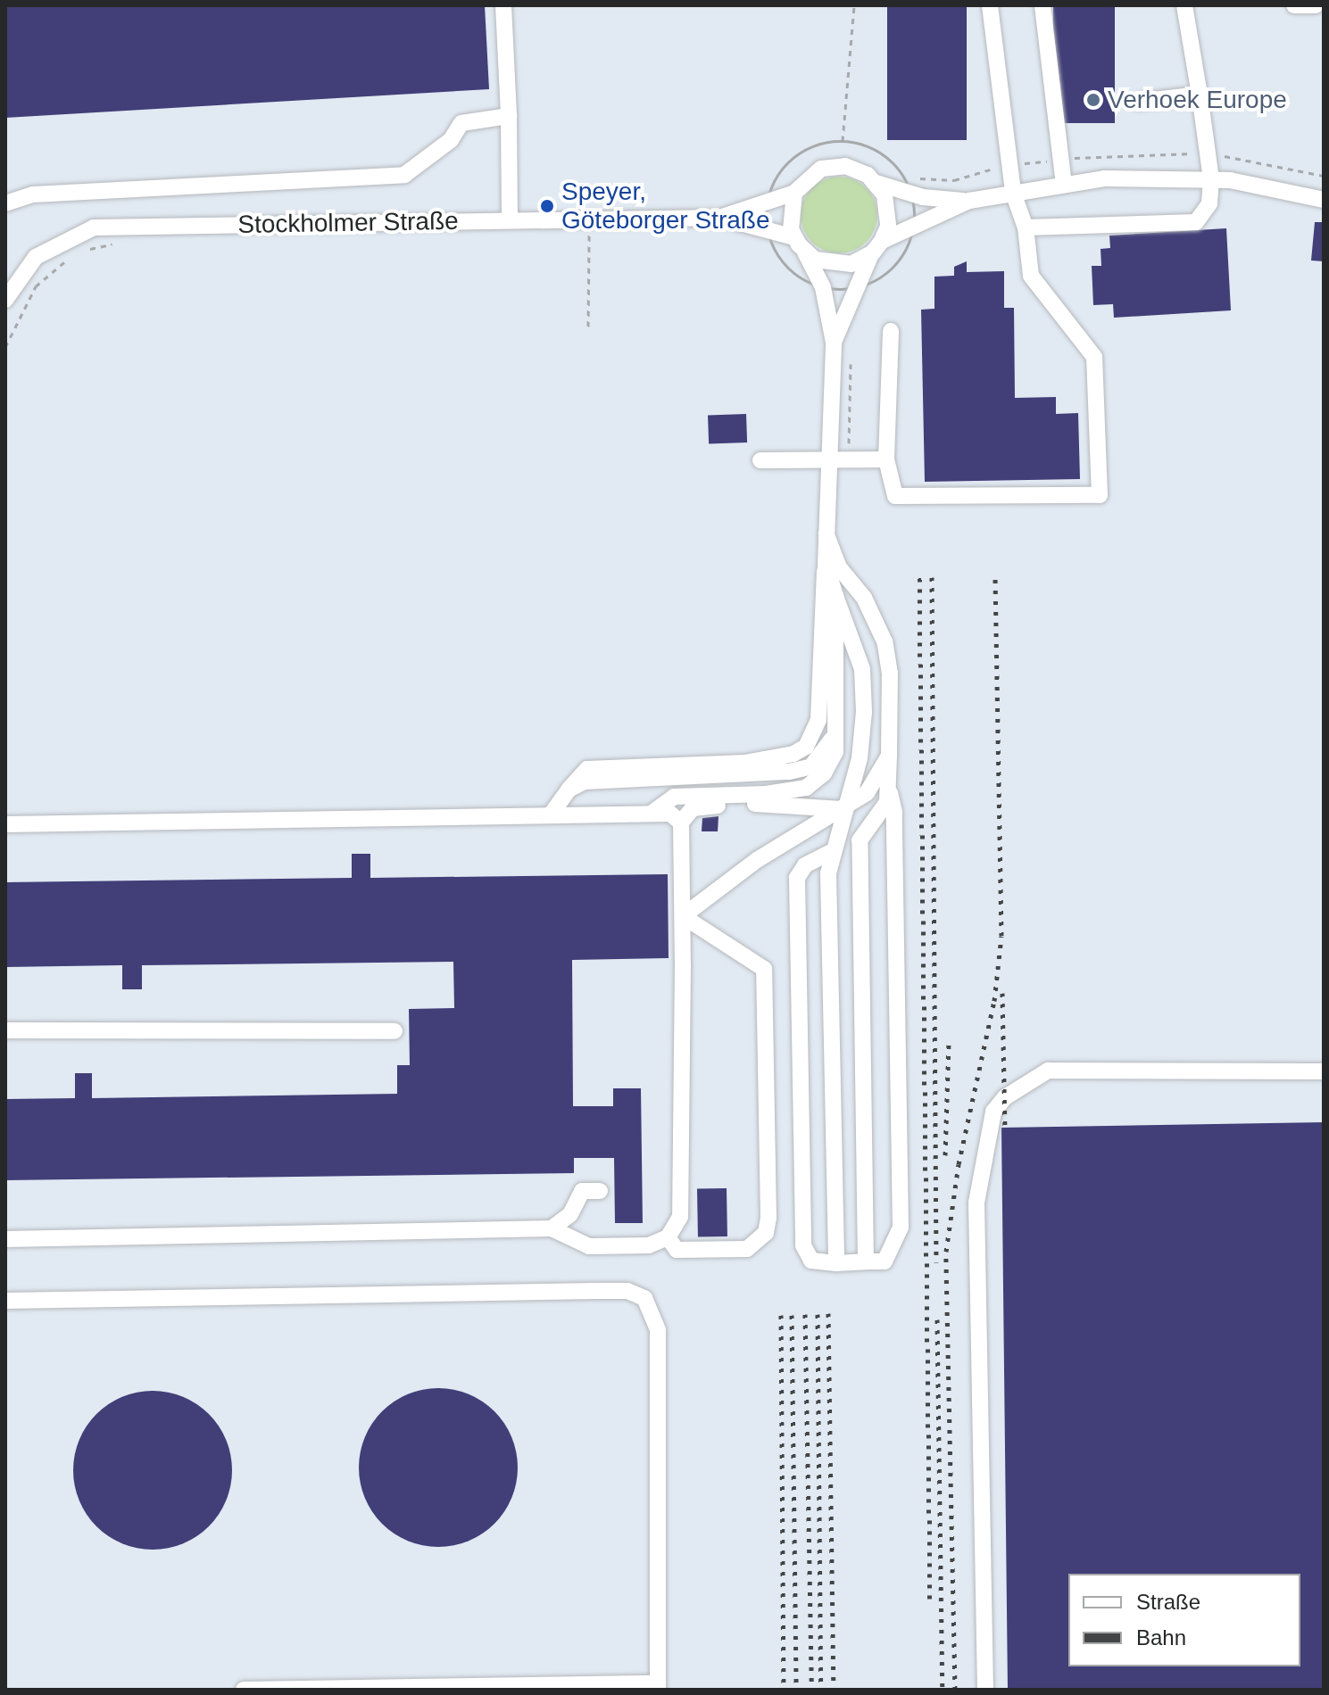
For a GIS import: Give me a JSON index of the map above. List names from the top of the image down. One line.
{"streets":{"street":["Stockholmer Straße"]},"places":["Verhoek Europe","Speyer, Göteborger Straße"],"legend":["Straße","Bahn"]}
